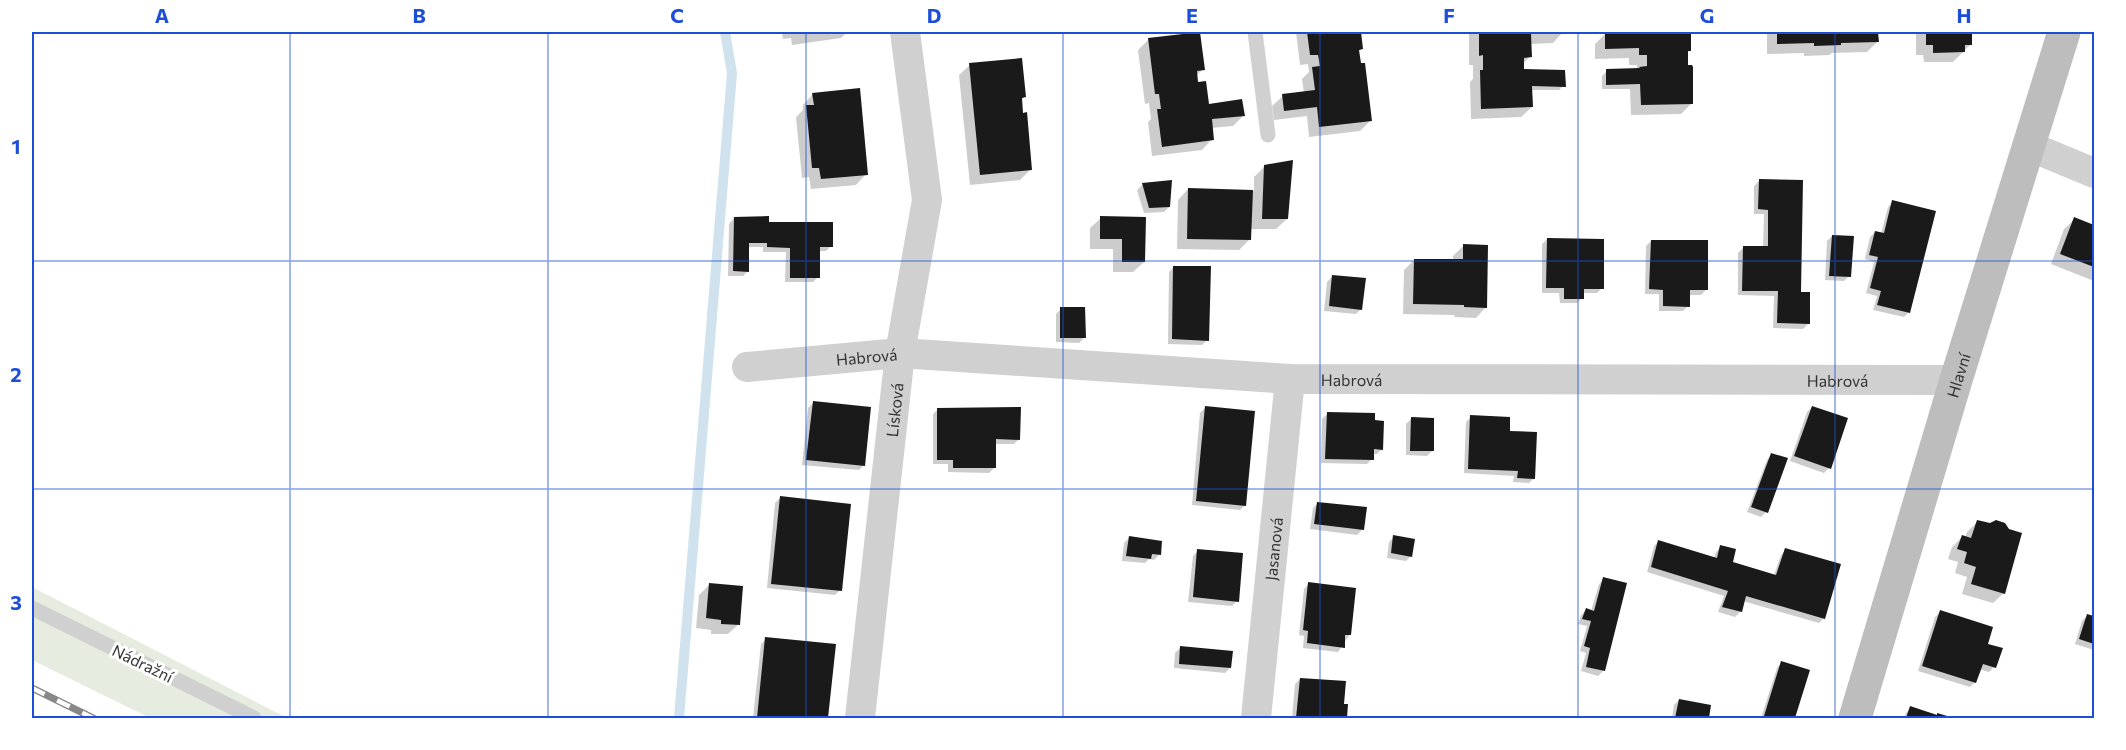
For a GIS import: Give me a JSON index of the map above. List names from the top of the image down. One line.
{"streets":{"street":["Habrová","Hlavní","Lísková","Jasanová"],"lane":["Nádražní"]},"crossings":[["Habrová","Hlavní"],["Habrová","Lísková"],["Habrová","Jasanová"]],"grid":{"columns":["A","B","C","D","E","F","G","H"],"rows":["1","2","3"]}}
